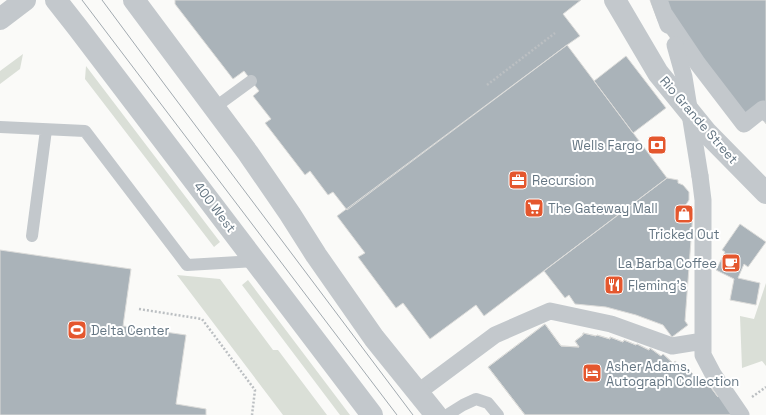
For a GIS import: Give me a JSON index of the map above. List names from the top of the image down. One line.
{"streets":{"street":["Rio Grande Street","400 West"]},"places":{"bank":["Wells Fargo"],"office":["Recursion"],"supermarket":["The Gateway Mall"],"shop":["Tricked Out"],"cafe":["La Barba Coffee"],"restaurant":["Fleming's"],"sports":["Delta Center"],"hotel":["Asher Adams, Autograph Collection"]}}
